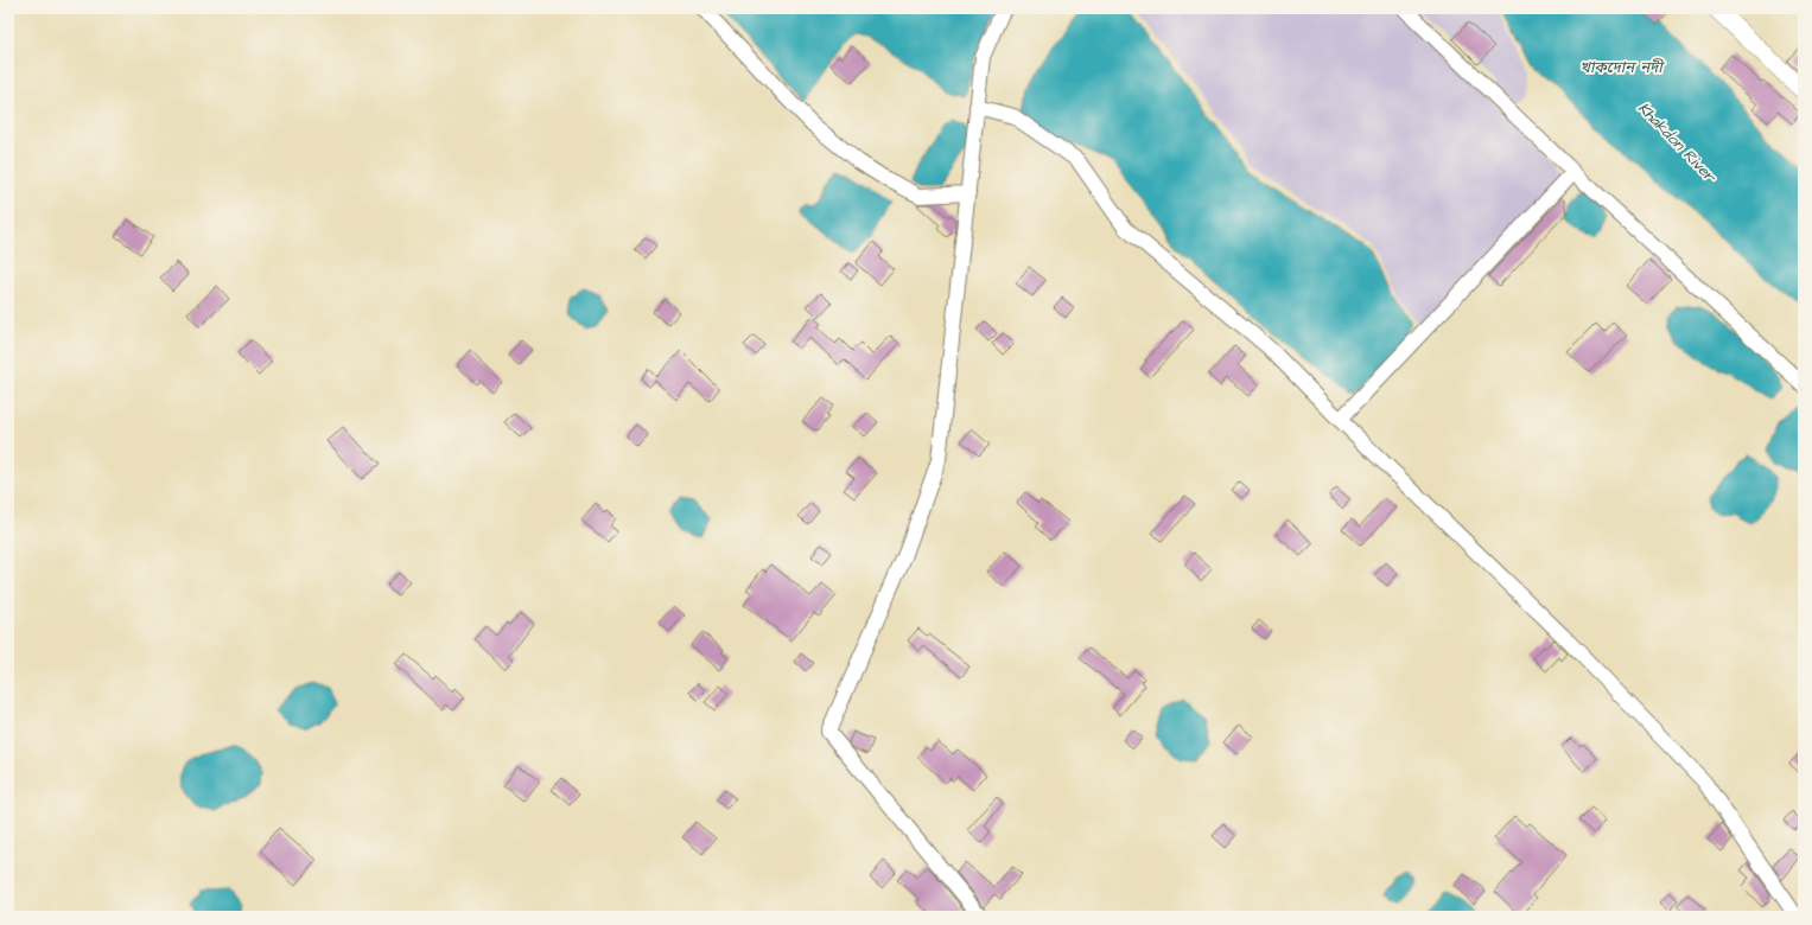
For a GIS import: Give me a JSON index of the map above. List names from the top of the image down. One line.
{"water":["খাকদোন নদী","Khakdon River"]}
